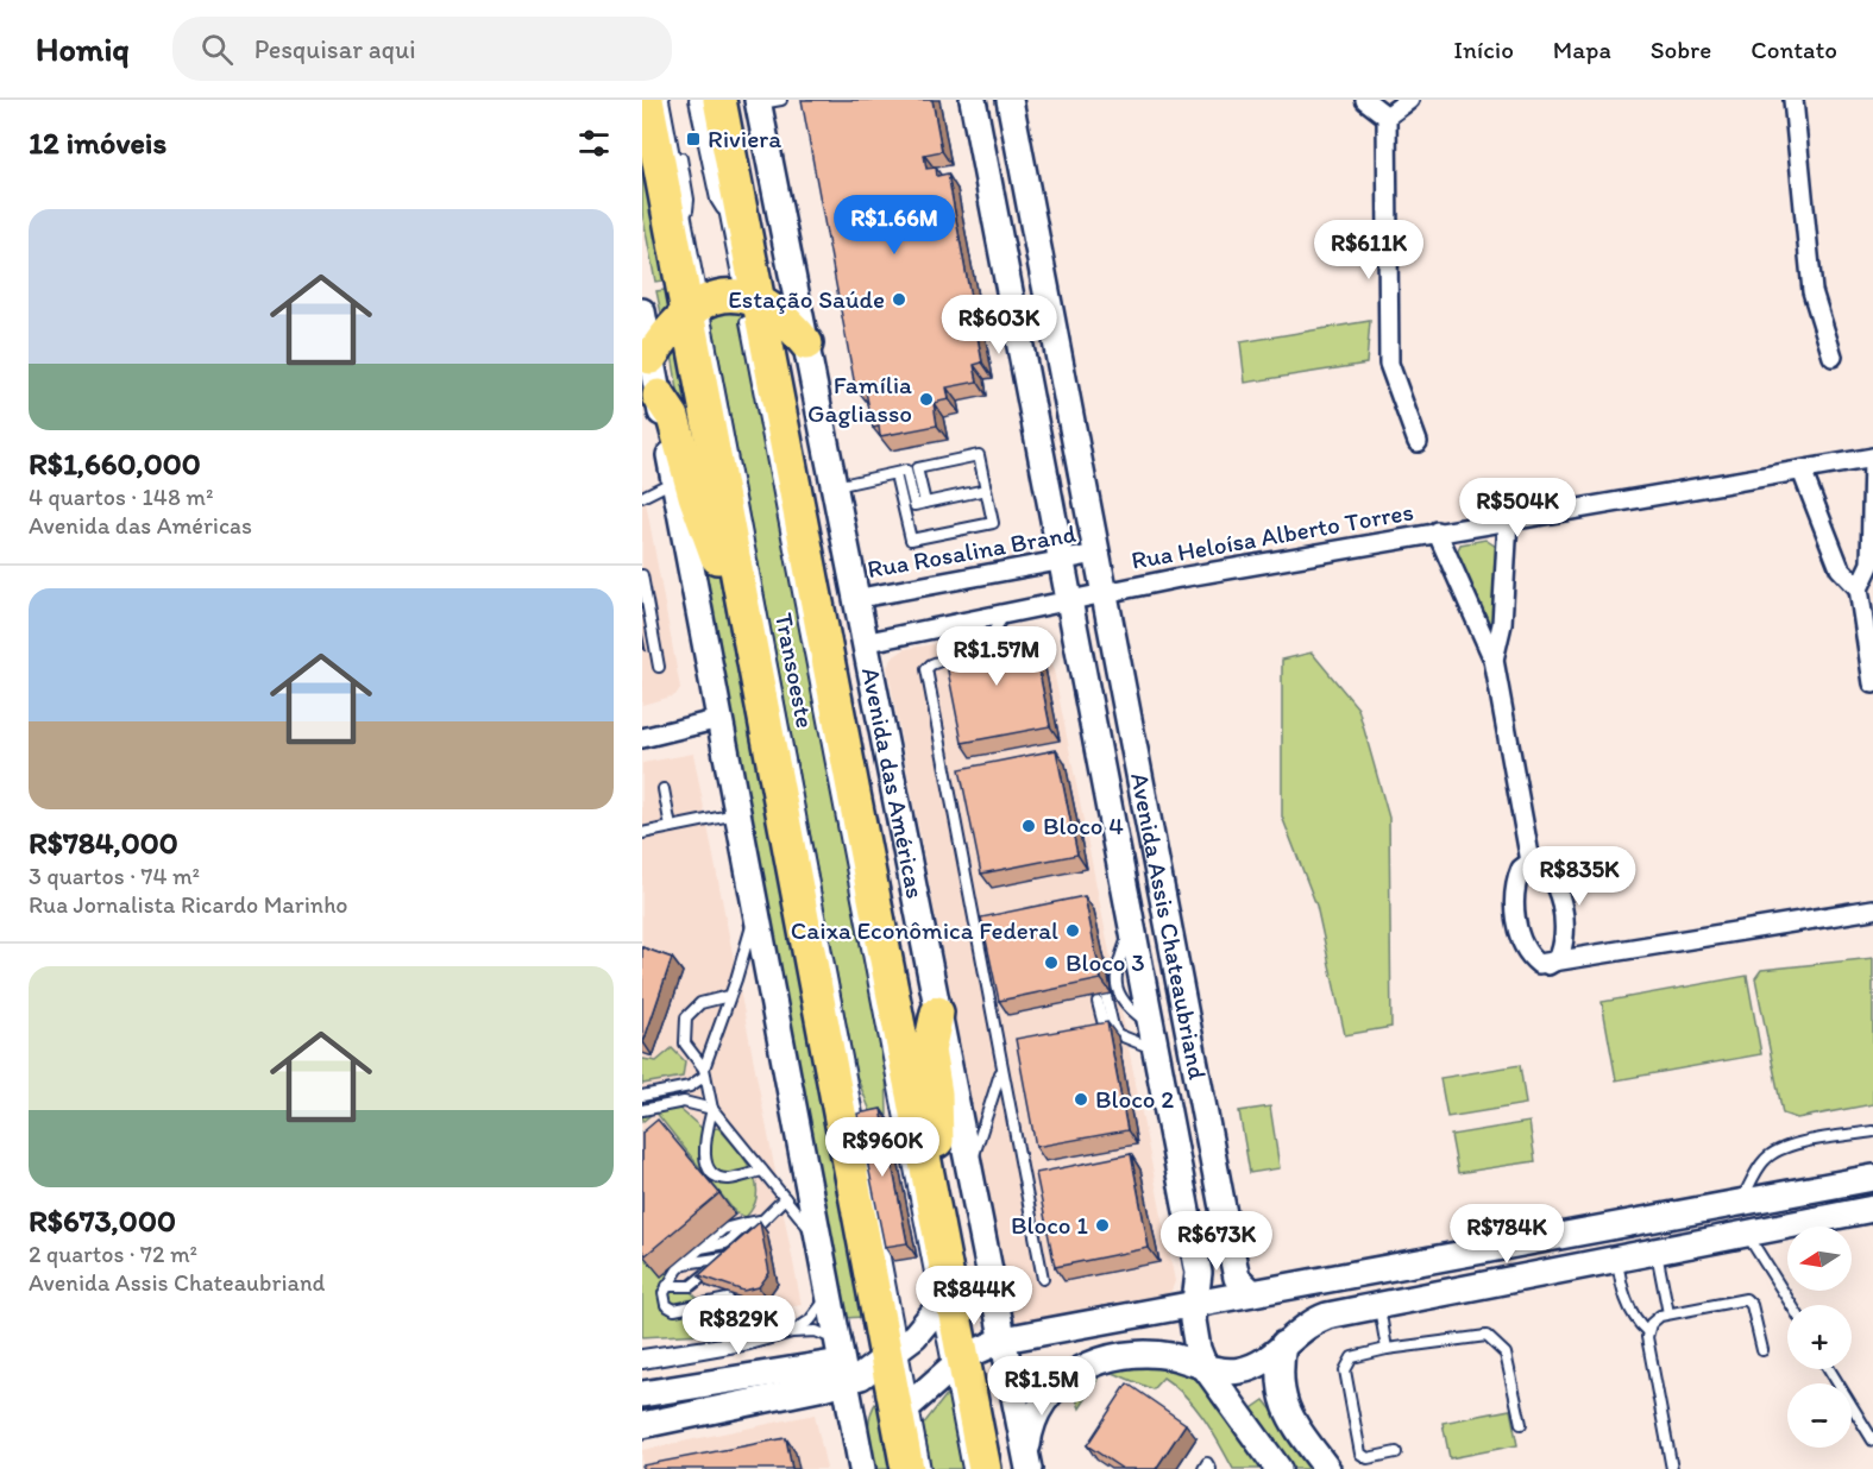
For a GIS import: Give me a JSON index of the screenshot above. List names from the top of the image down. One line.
{"streets":{"highway":["Avenida das Américas"],"street":["Rua Heloísa Alberto Torres","Rua Rosalina Brand","Avenida Assis Chateaubriand"],"lane":["Transoeste"]},"crossings":[["Rua Heloísa Alberto Torres","Avenida Assis Chateaubriand"],["Rua Rosalina Brand","Avenida das Américas"],["Rua Rosalina Brand","Avenida Assis Chateaubriand"],["Transoeste","Avenida das Américas"]],"places":{"transit":["Riviera"],"other":["Estação Saúde","Família Gagliasso","Bloco 4","Caixa Econômica Federal","Bloco 3","Bloco 2","Bloco 1"]},"north":"left","page":{"header":"Homiq","search":"Pesquisar aqui","nav":["Início","Mapa","Sobre","Contato"],"heading":"12 imóveis","list":[{"name":"R$1,660,000","note":"4 quartos · 148 m² · Avenida das Américas"},{"name":"R$784,000","note":"3 quartos · 74 m² · Rua Jornalista Ricardo Marinho"},{"name":"R$673,000","note":"2 quartos · 72 m² · Avenida Assis Chateaubriand"}],"price":["R$1.66M","R$611K","R$603K","R$504K","R$1.57M","R$835K","R$960K","R$784K","R$673K","R$844K","R$829K","R$1.5M"],"map_buttons":["+","−"]}}
